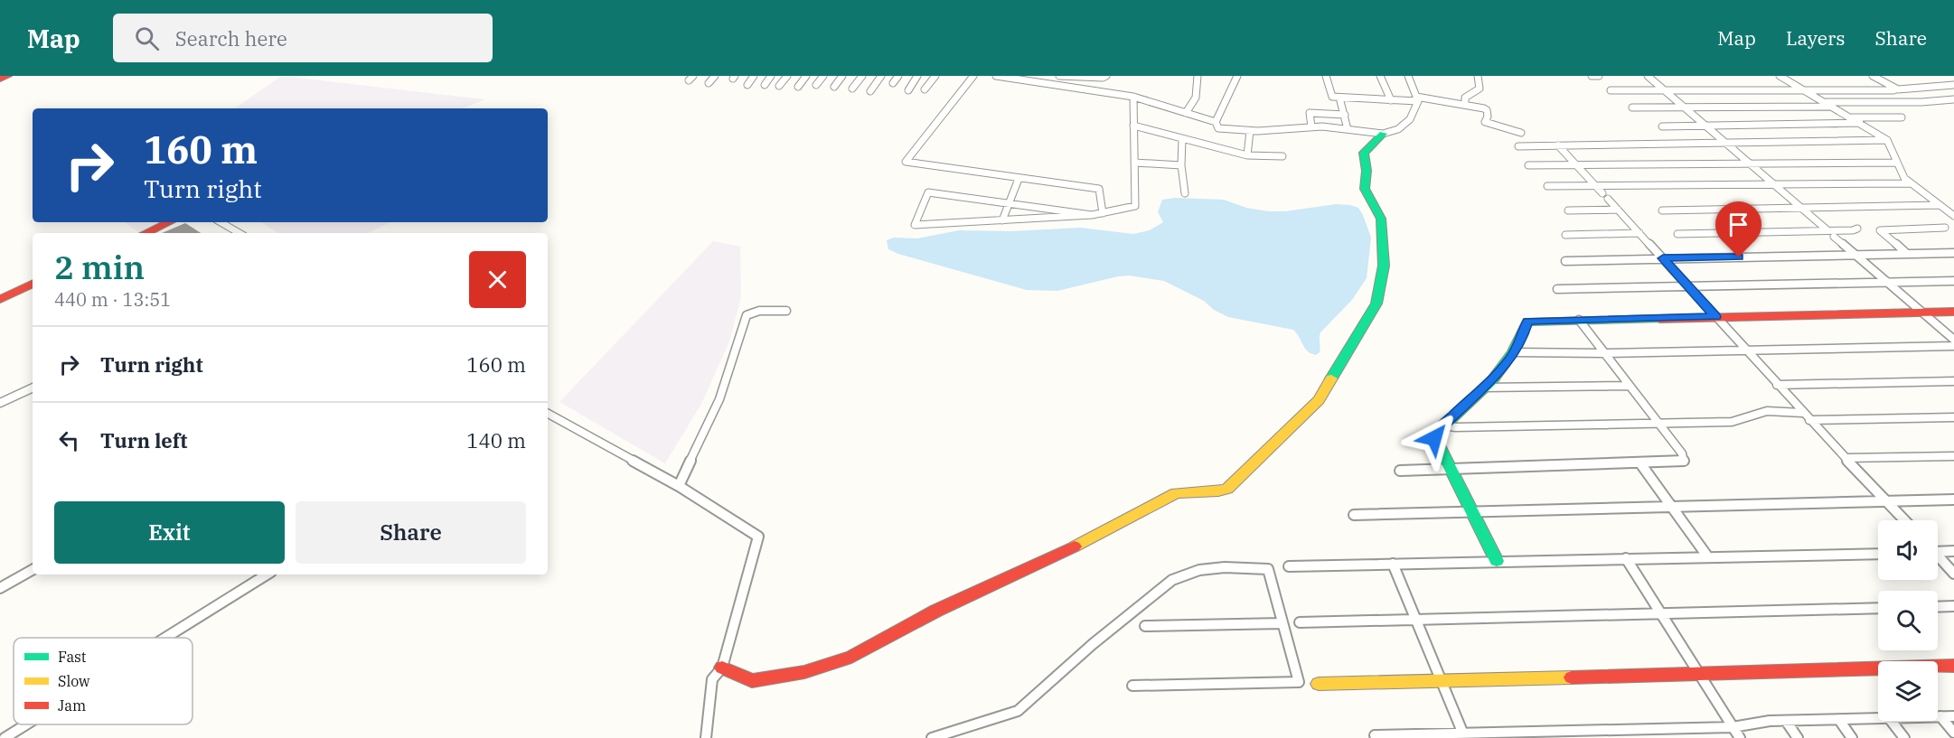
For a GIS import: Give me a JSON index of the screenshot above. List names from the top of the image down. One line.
{"legend":["Fast","Slow","Jam"],"page":{"header":"Map","search":"Search here","nav":["Map","Layers","Share"],"turn":["160 m","Turn right"],"heading":["2 min","440 m · 13:51"],"list":[{"name":"Turn right","value":"160 m"},{"name":"Turn left","value":"140 m"}],"buttons":["Exit","Share"]}}
